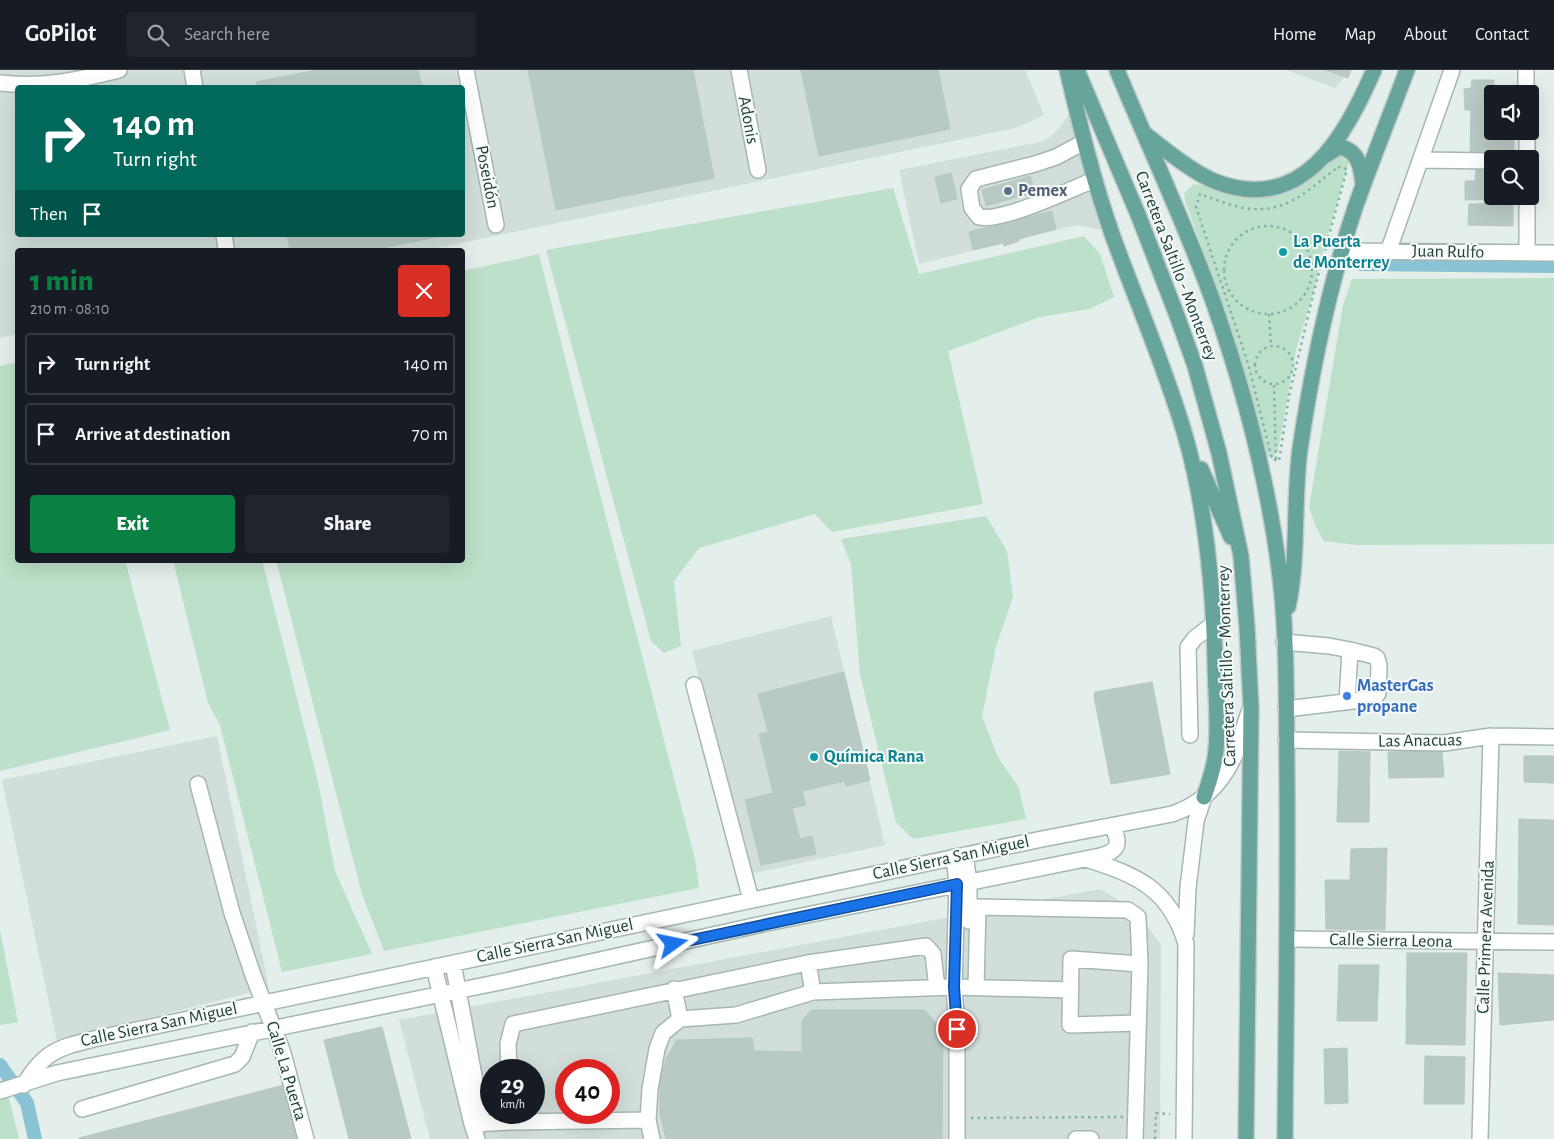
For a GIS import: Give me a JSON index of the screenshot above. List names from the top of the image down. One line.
{"streets":{"main road":["Carretera Saltillo - Monterrey"],"street":["Adonis","Poseidón","Juan Rulfo","Las Anacuas","Calle Sierra San Miguel","Calle Primera Avenida","Calle Sierra Leona","Calle La Puerta"]},"crossings":[["Carretera Saltillo - Monterrey","Las Anacuas"],["Carretera Saltillo - Monterrey","Calle Sierra San Miguel"],["Carretera Saltillo - Monterrey","Calle Sierra Leona"],["Las Anacuas","Calle Primera Avenida"],["Calle Sierra San Miguel","Calle La Puerta"],["Calle Primera Avenida","Calle Sierra Leona"]],"places":["Pemex","La Puerta de Monterrey","MasterGas propane","Química Rana"],"page":{"header":"GoPilot","search":"Search here","nav":["Home","Map","About","Contact"],"turn":["140 m","Turn right"],"then":"Then","heading":["1 min","210 m · 08:10"],"list":[{"name":"Turn right","value":"140 m"},{"name":"Arrive at destination","value":"70 m"}],"buttons":["Exit","Share"],"speed":"29 km/h","limit":"40"}}
